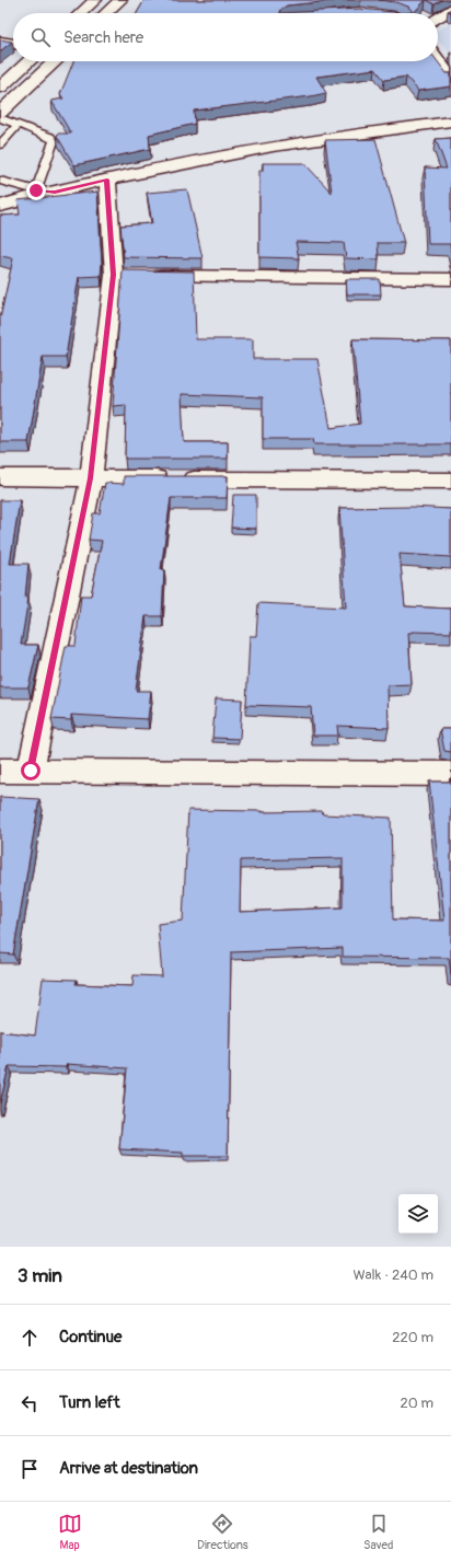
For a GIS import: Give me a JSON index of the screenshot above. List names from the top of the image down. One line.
{"page":{"search":"Search here","heading":["3 min","Walk · 240 m"],"list":[["Continue","220 m"],["Turn left","20 m"],"Arrive at destination"],"nav":["Map","Directions","Saved"]}}
